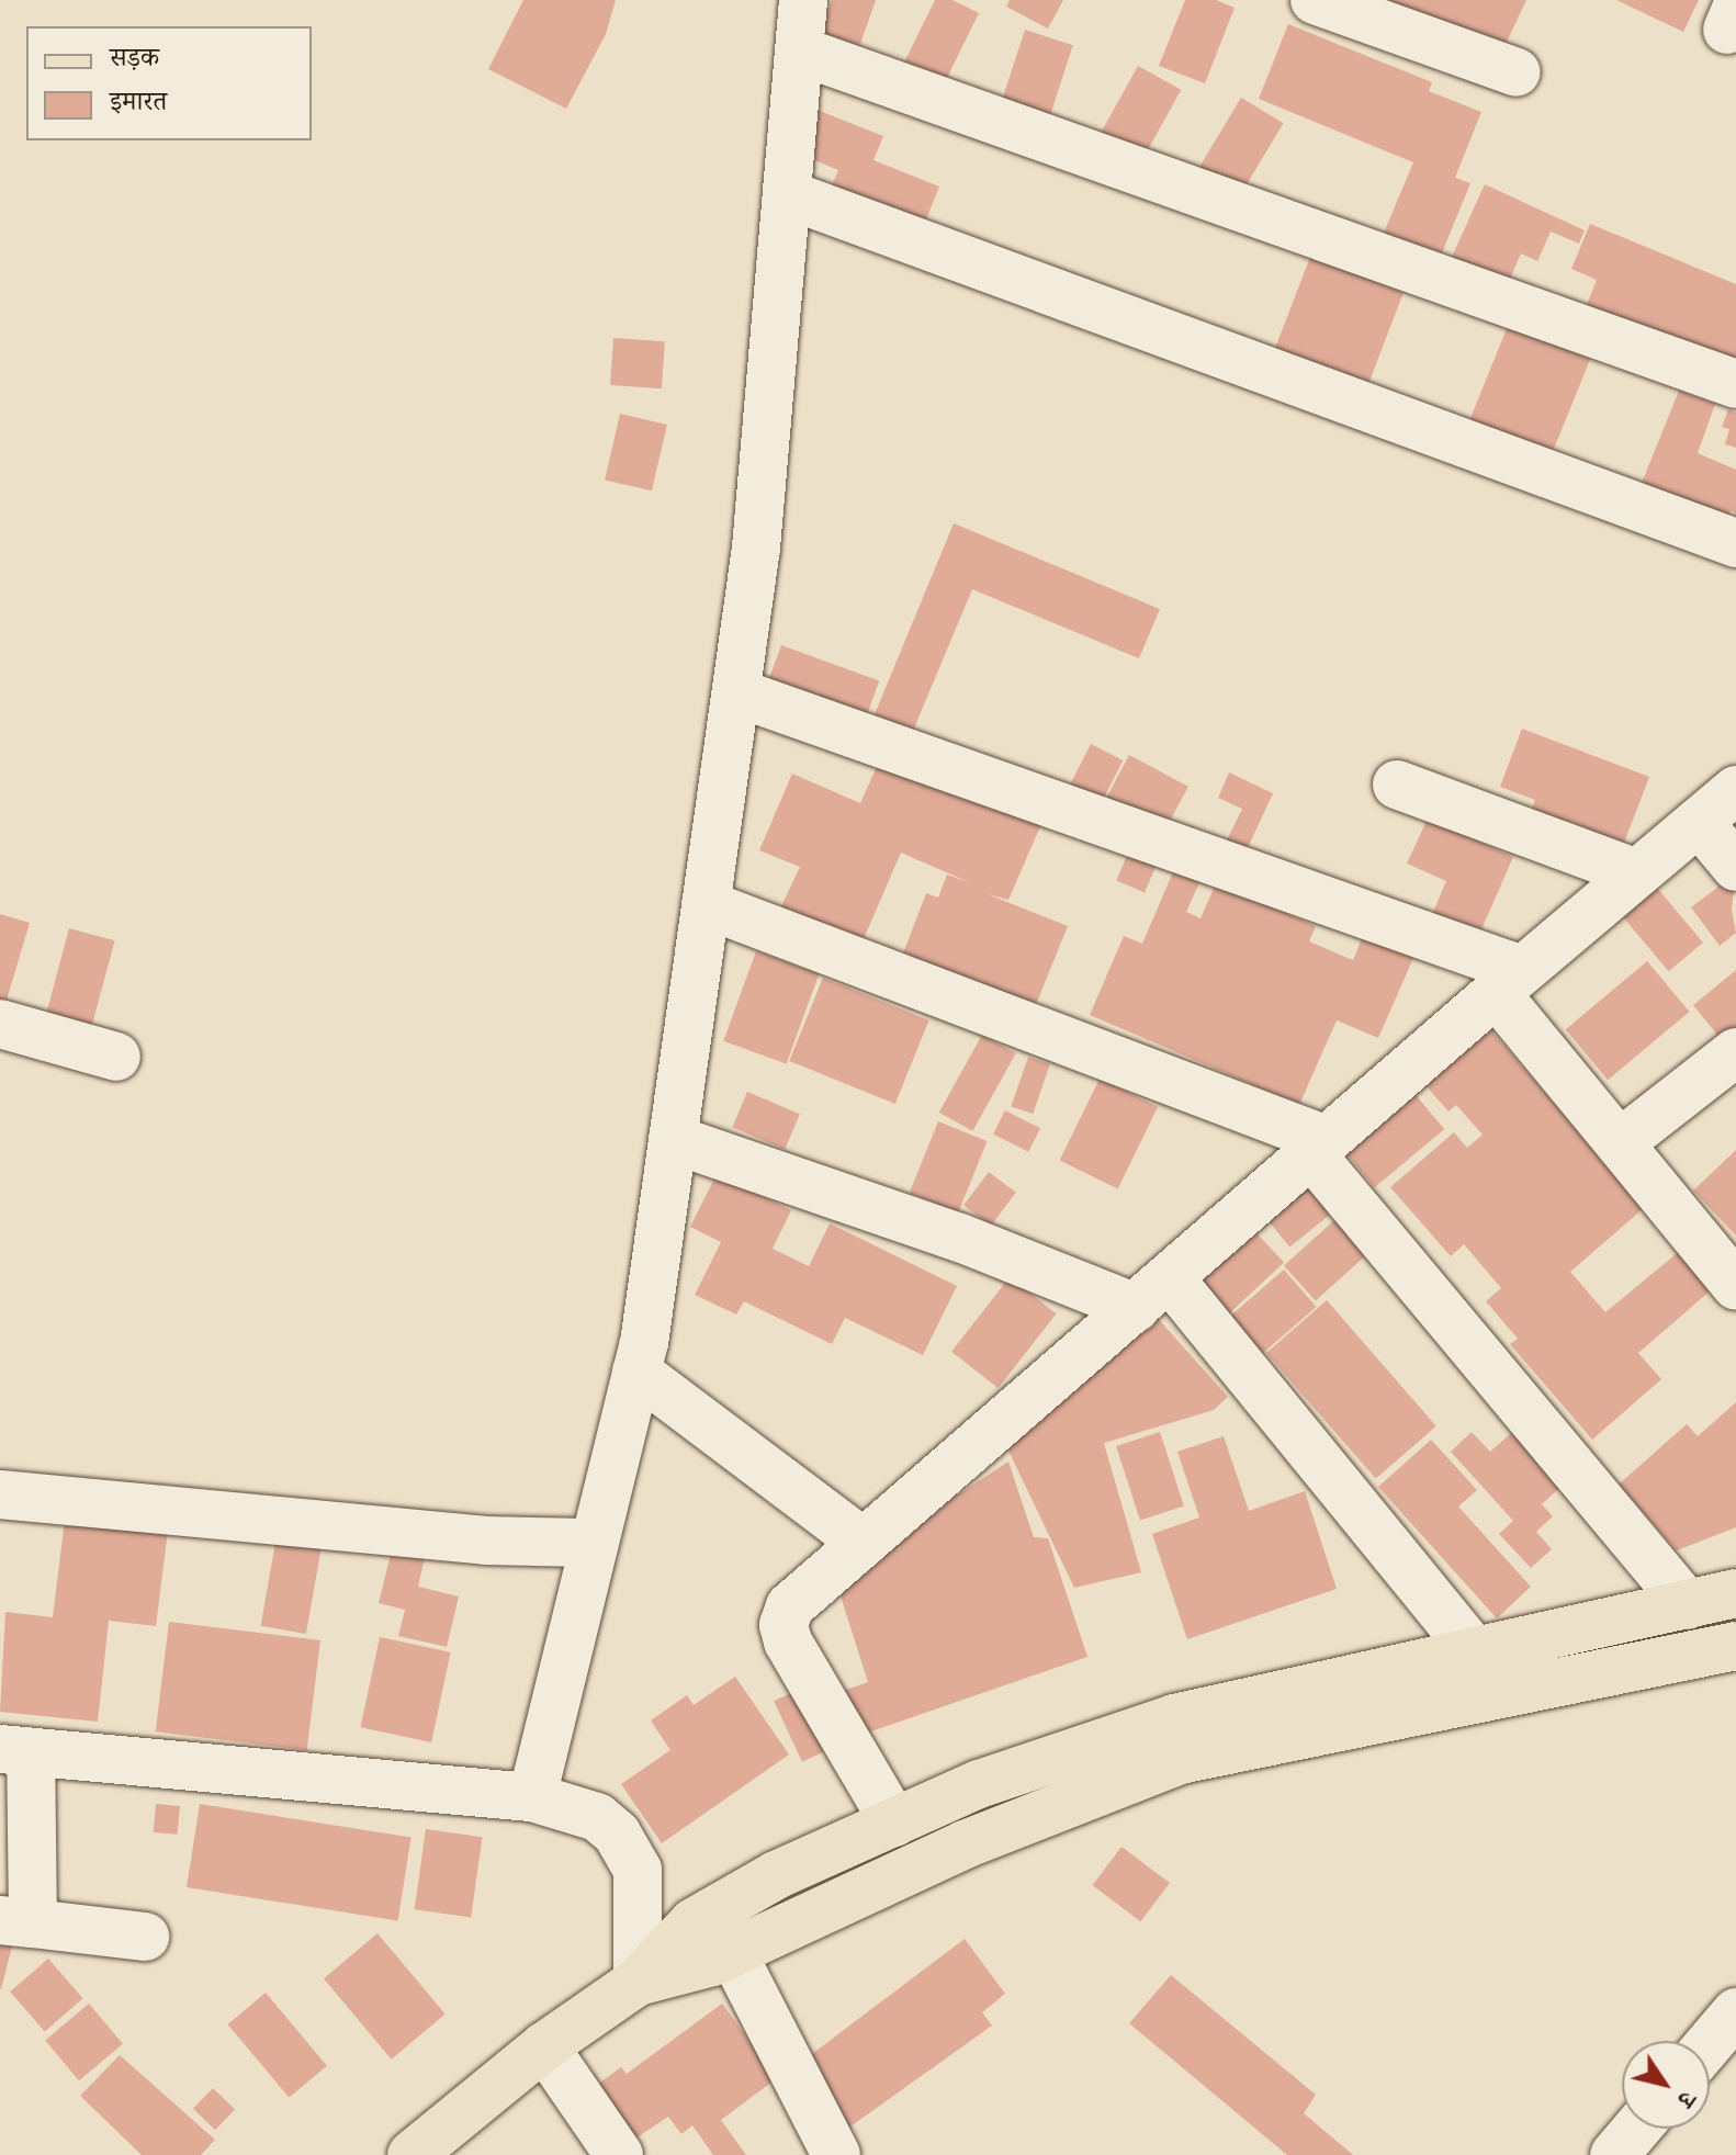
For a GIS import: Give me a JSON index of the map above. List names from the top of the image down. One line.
{"legend":["सड़क","इमारत"],"north":"bottom right"}
